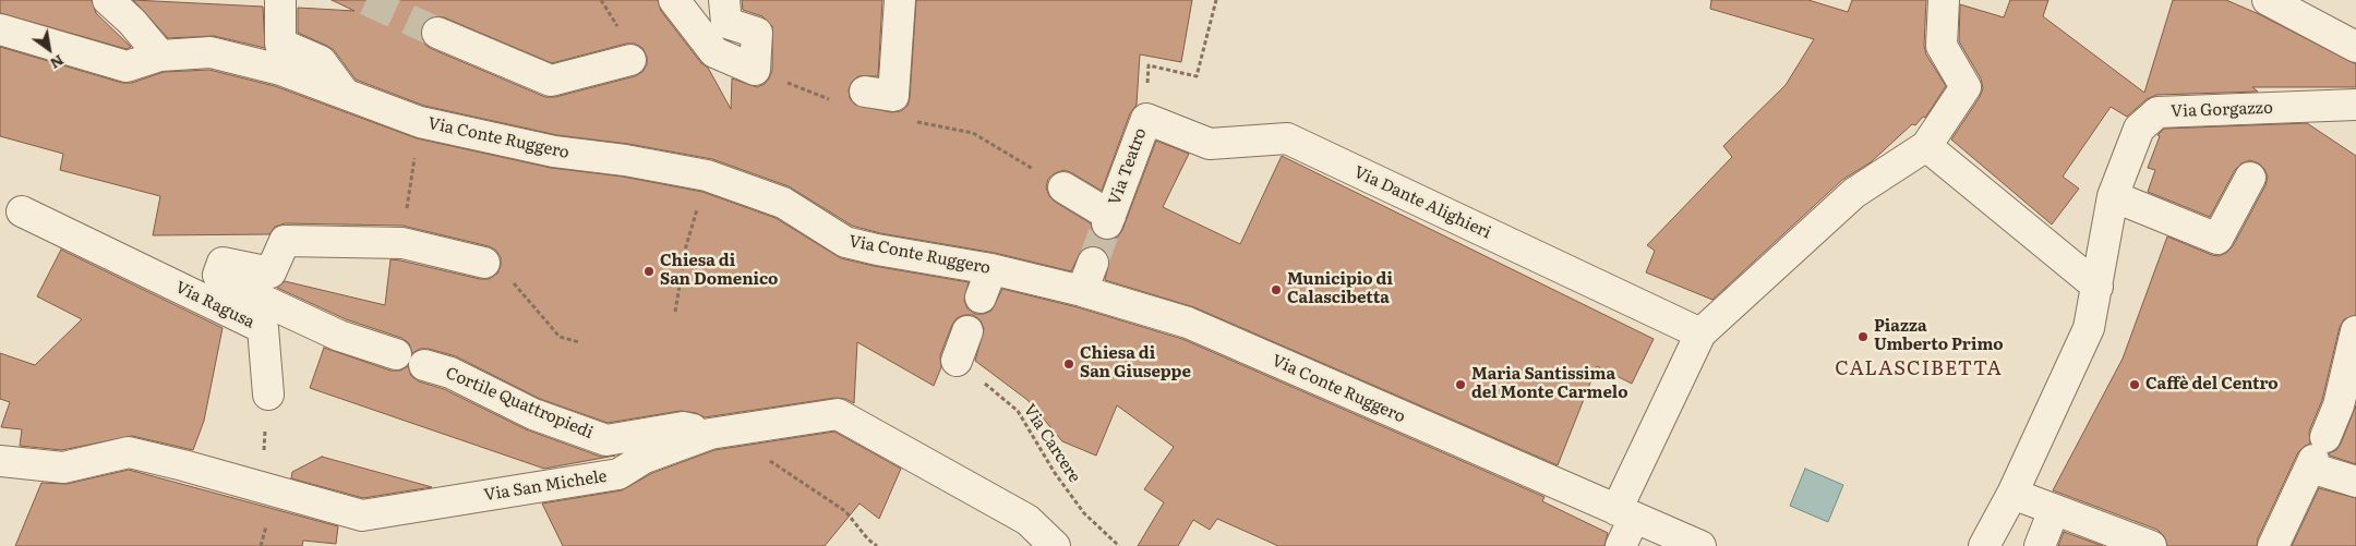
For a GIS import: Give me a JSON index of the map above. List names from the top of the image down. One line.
{"streets":{"street":["Via Gorgazzo","Via Conte Ruggero","Via Teatro","Via Dante Alighieri","Via Ragusa","Cortile Quattropiedi","Via San Michele"],"path":["Via Carcere"]},"crossings":[["Via Teatro","Via Dante Alighieri"],["Cortile Quattropiedi","Via San Michele"]],"districts":["CALASCIBETTA"],"places":["Chiesa di San Domenico","Municipio di Calascibetta","Piazza Umberto Primo","Chiesa di San Giuseppe","Maria Santissima del Monte Carmelo","Caffè del Centro"],"north":"bottom right"}
